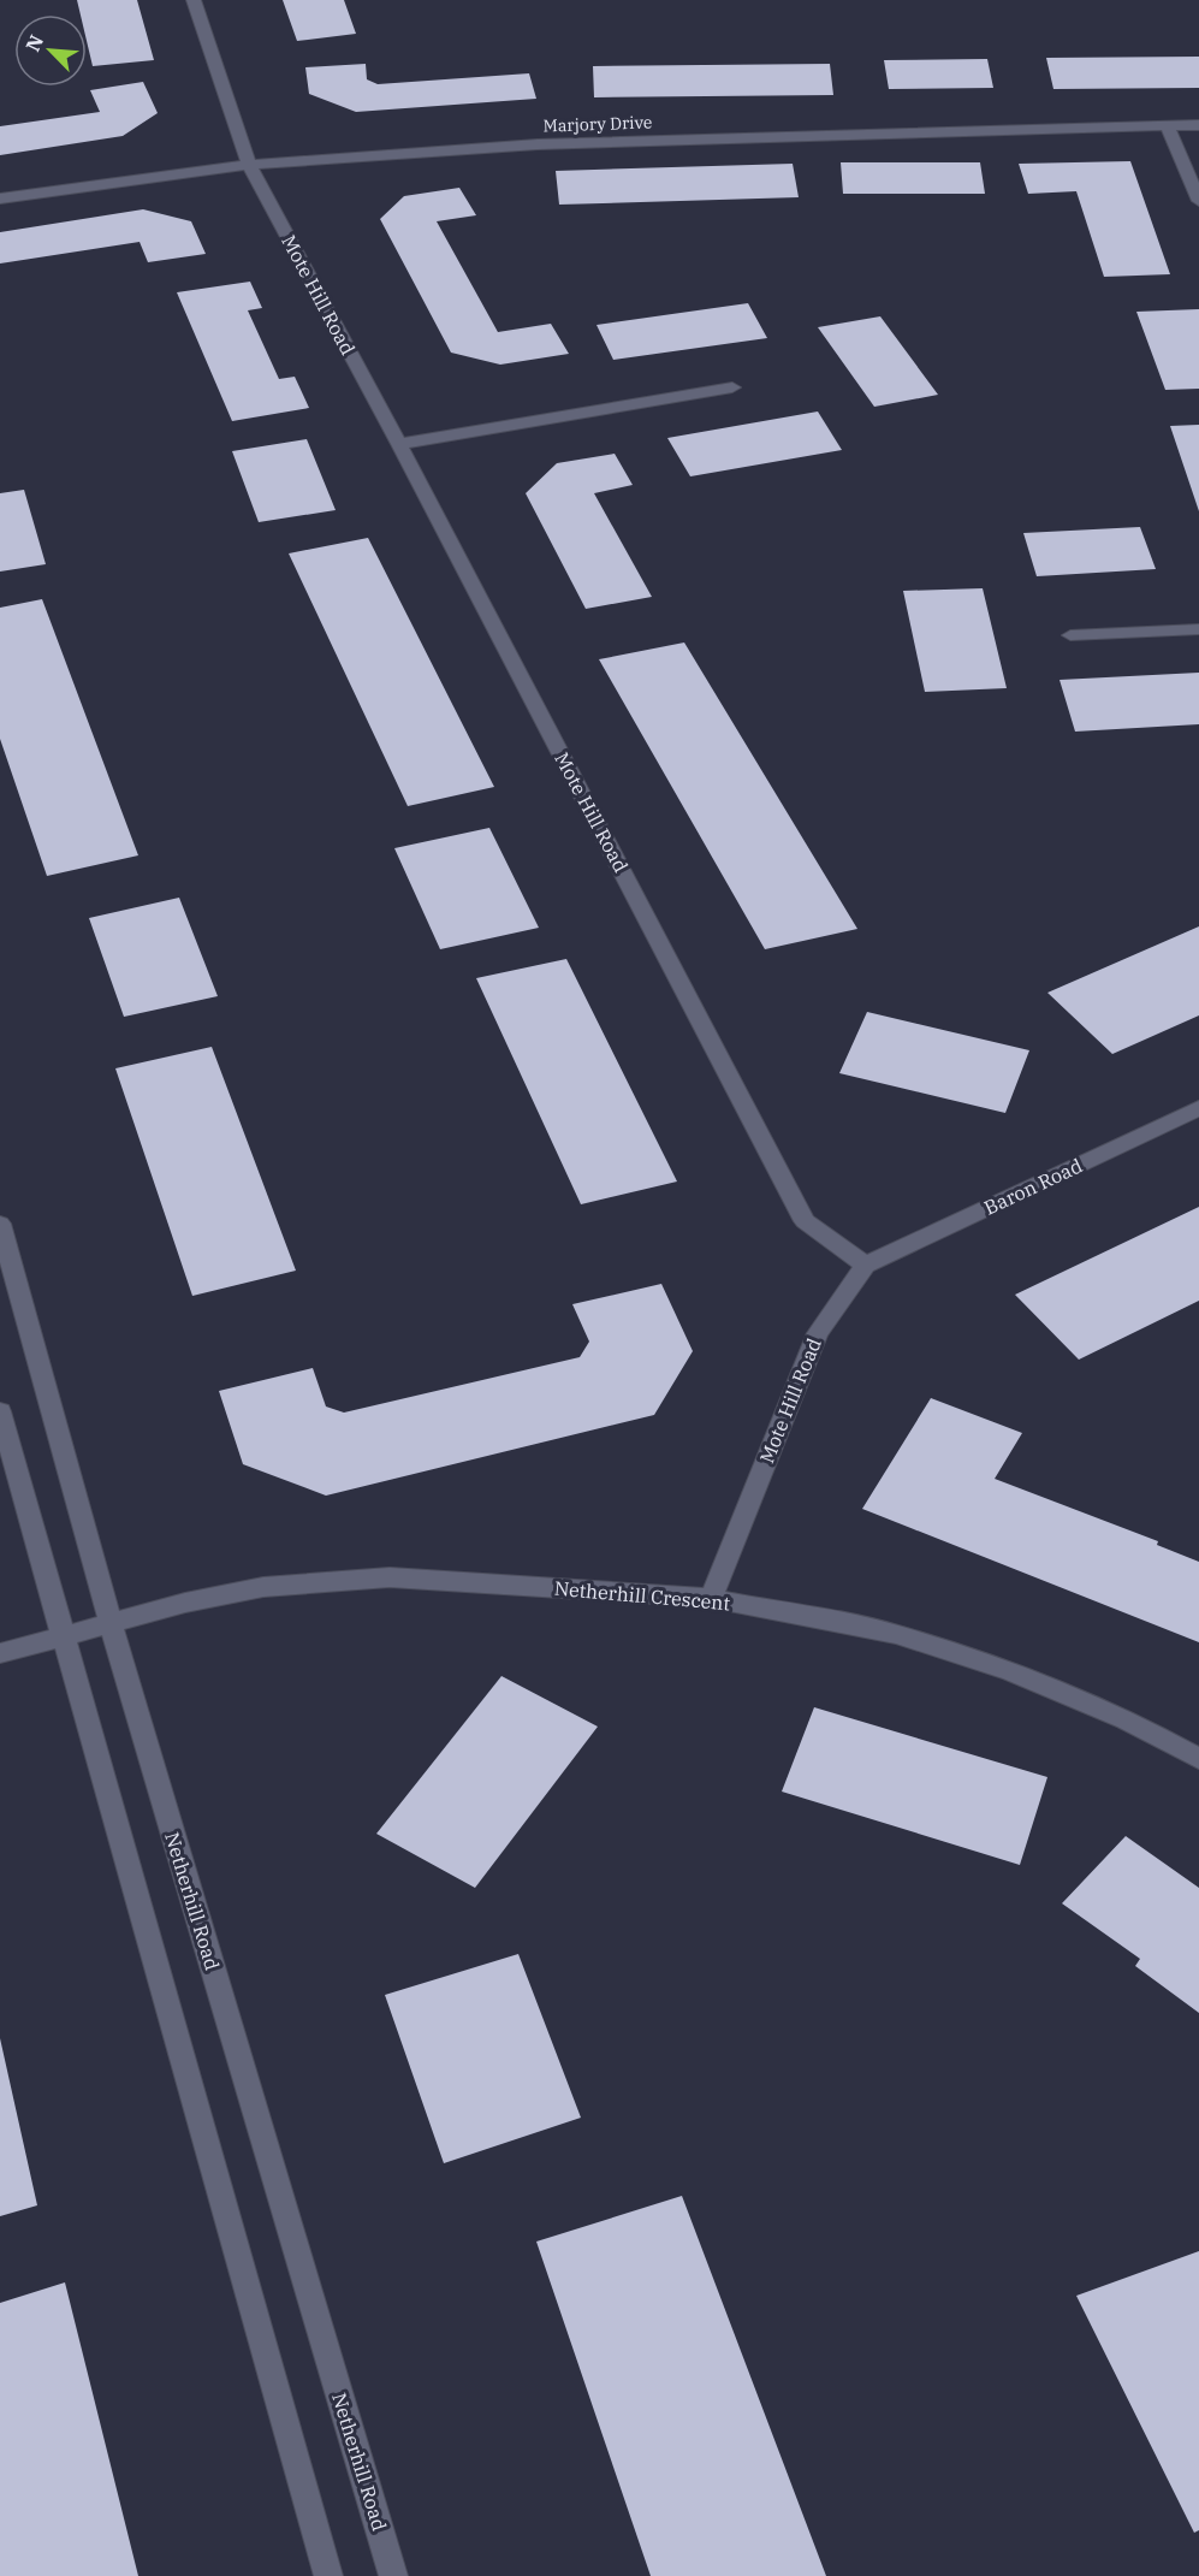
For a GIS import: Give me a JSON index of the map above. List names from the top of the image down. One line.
{"streets":{"street":["Marjory Drive","Mote Hill Road","Baron Road","Netherhill Crescent","Netherhill Road"]},"crossings":[["Marjory Drive","Mote Hill Road"],["Mote Hill Road","Baron Road"],["Mote Hill Road","Netherhill Crescent"],["Netherhill Crescent","Netherhill Road"]],"north":"top left"}
